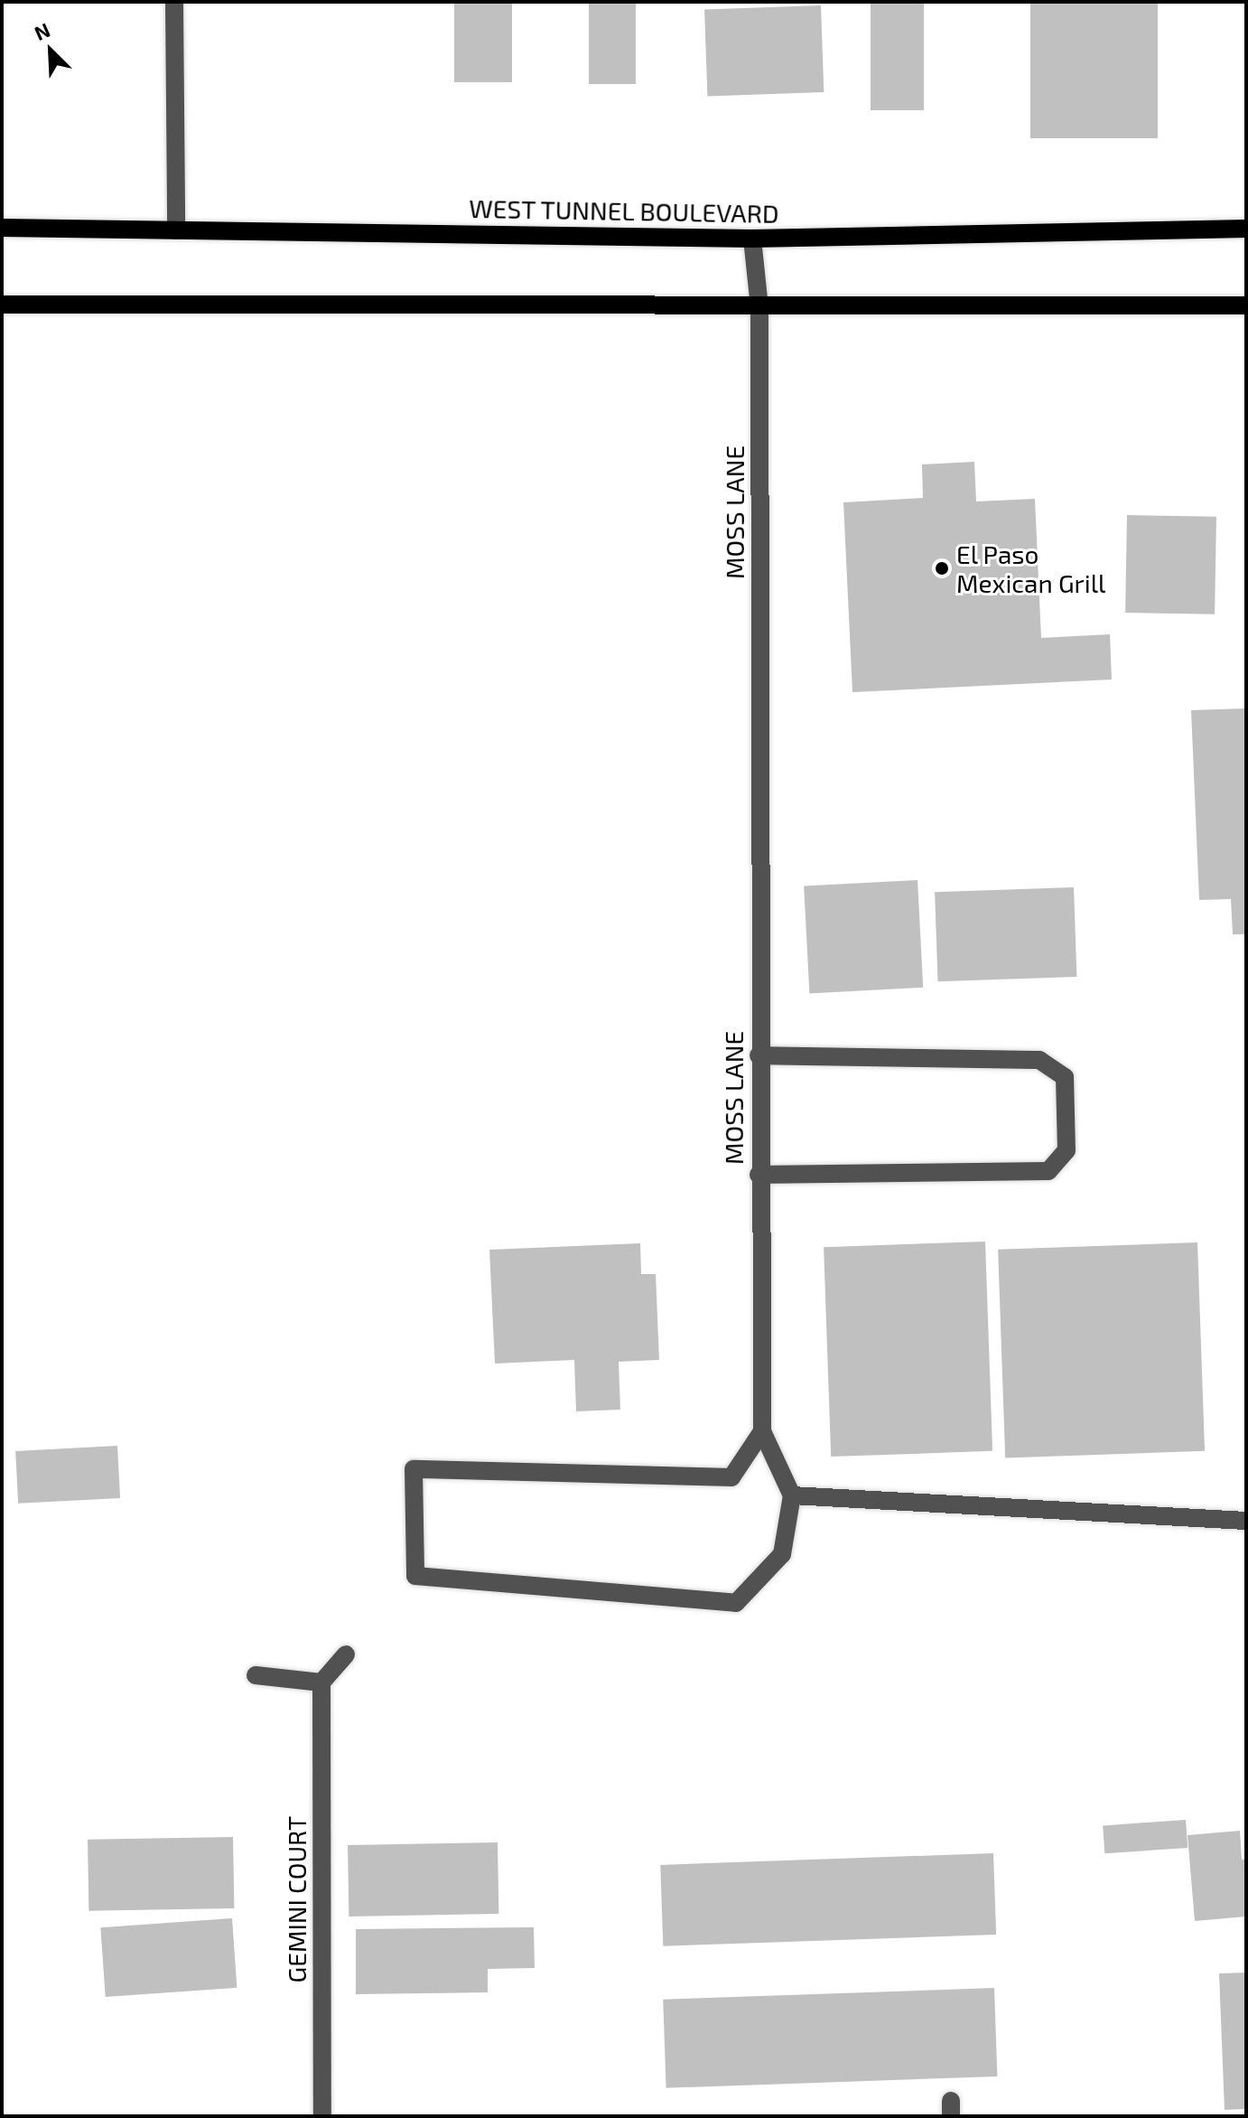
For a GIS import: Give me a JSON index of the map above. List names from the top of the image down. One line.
{"streets":{"main road":["WEST TUNNEL BOULEVARD"],"street":["MOSS LANE","GEMINI COURT"]},"crossings":[["WEST TUNNEL BOULEVARD","MOSS LANE"]],"places":["El Paso Mexican Grill"],"north":"top left"}
